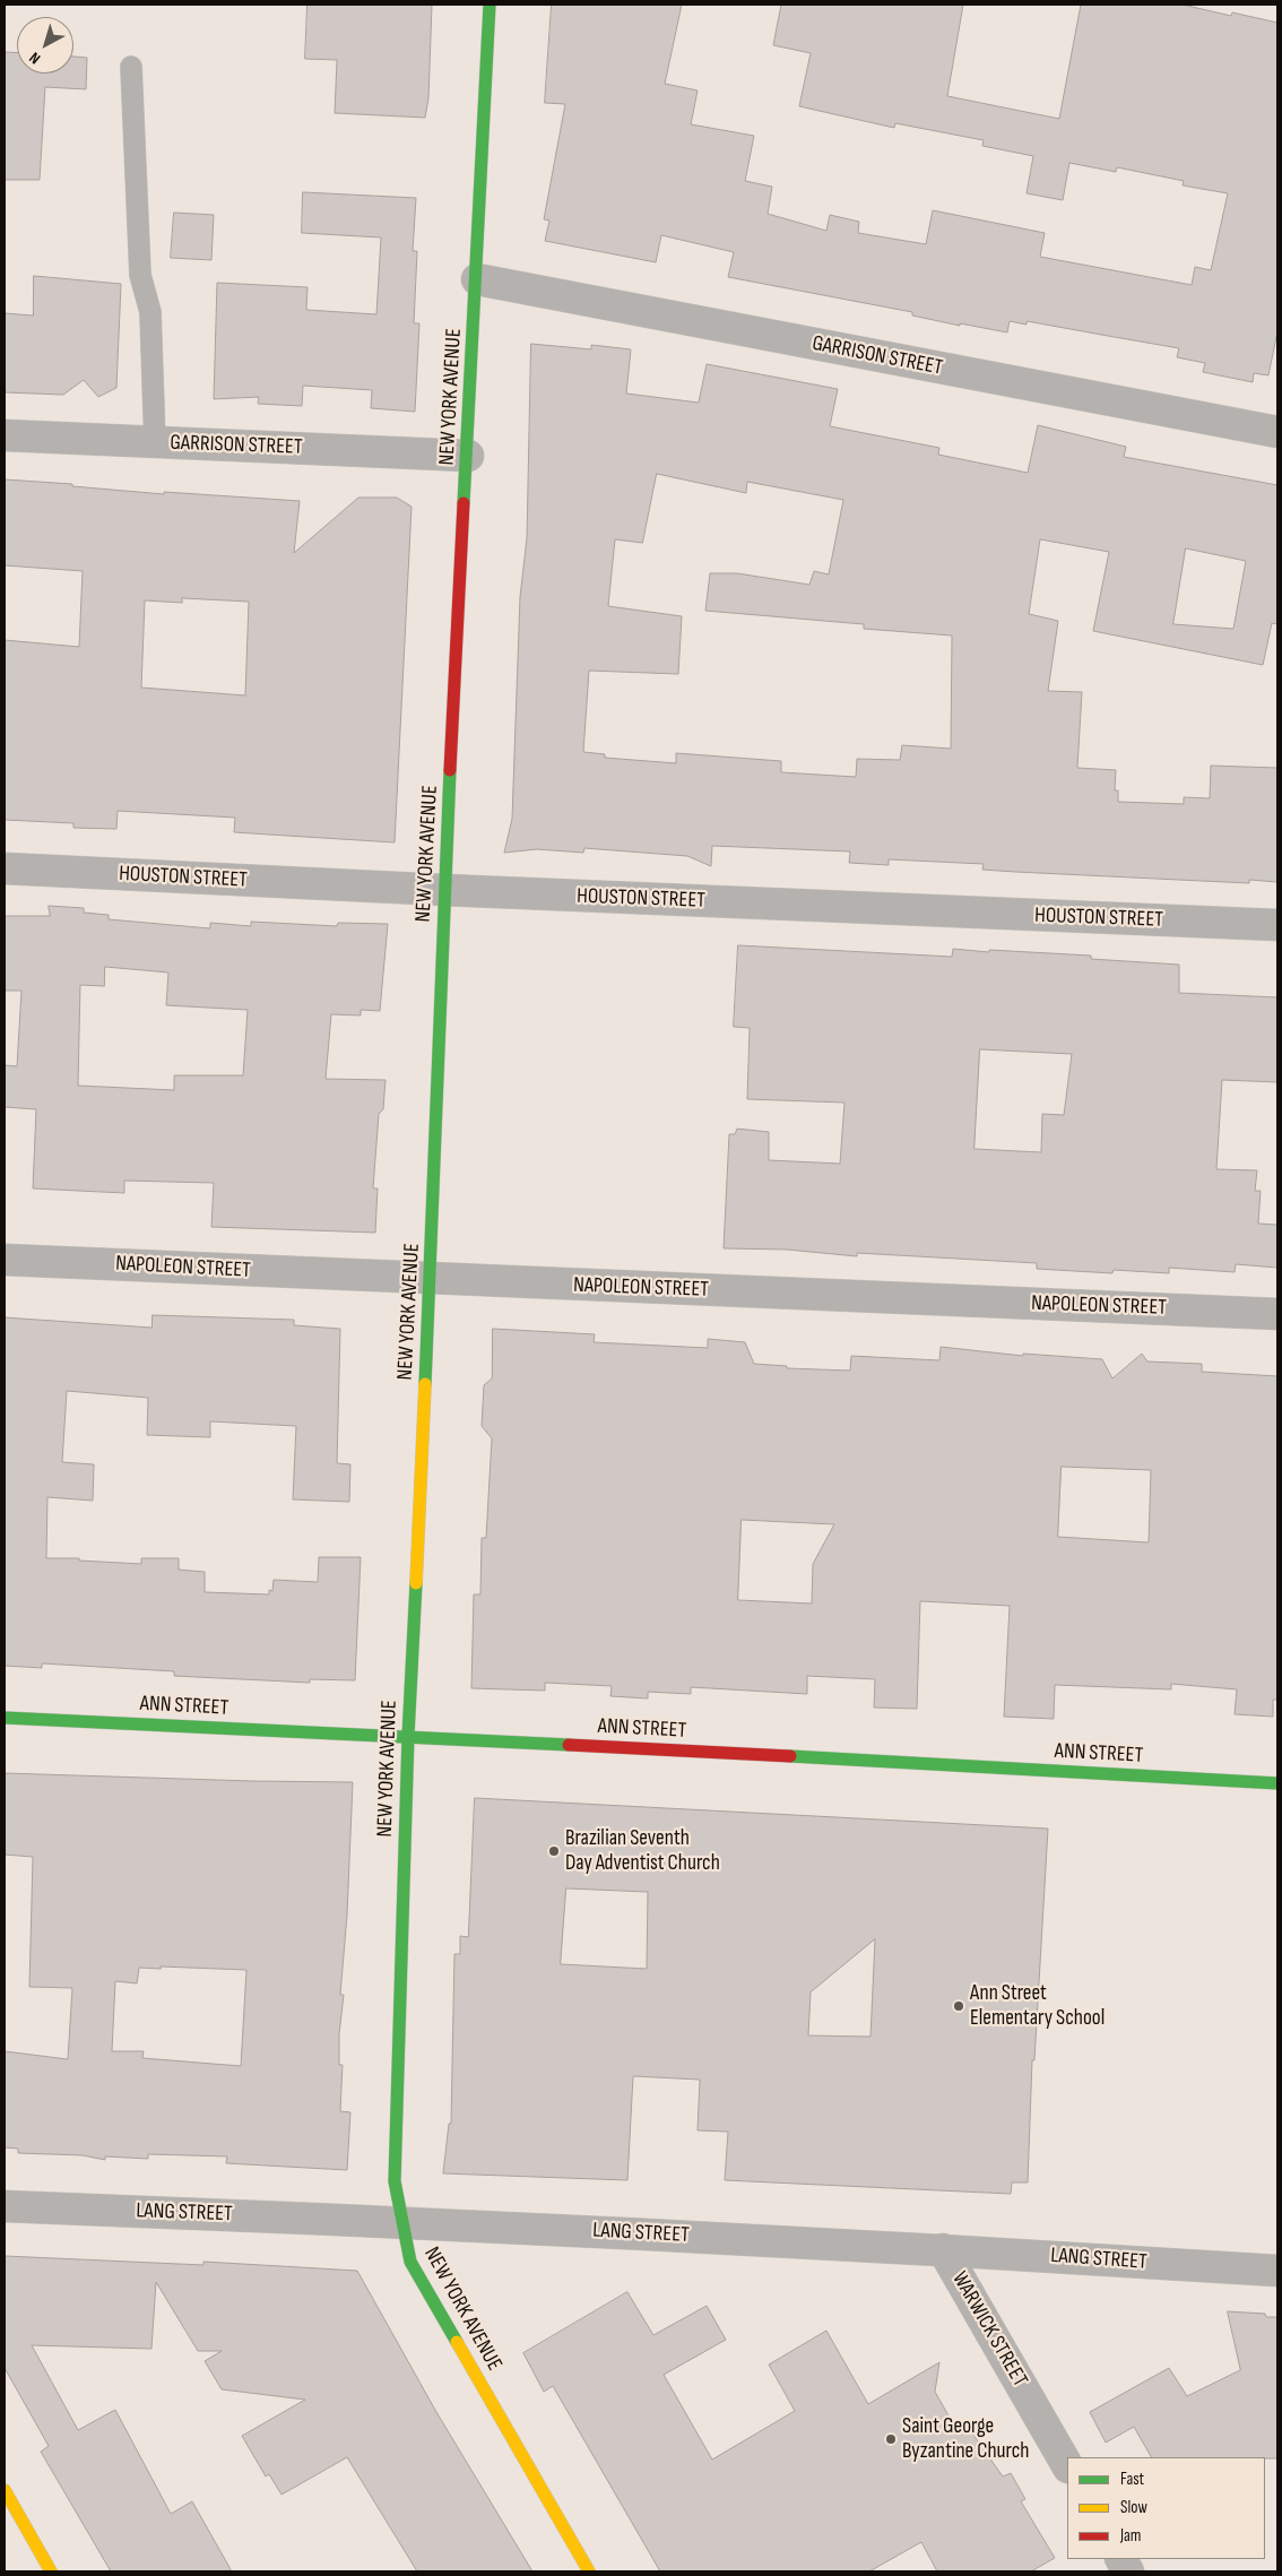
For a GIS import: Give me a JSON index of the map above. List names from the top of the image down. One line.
{"streets":{"street":["GARRISON STREET","NEW YORK AVENUE","HOUSTON STREET","NAPOLEON STREET","ANN STREET","LANG STREET","WARWICK STREET"]},"crossings":[["GARRISON STREET","NEW YORK AVENUE"],["NEW YORK AVENUE","HOUSTON STREET"],["NEW YORK AVENUE","NAPOLEON STREET"],["NEW YORK AVENUE","ANN STREET"],["NEW YORK AVENUE","LANG STREET"],["LANG STREET","WARWICK STREET"]],"places":["Brazilian Seventh Day Adventist Church","Ann Street Elementary School","Saint George Byzantine Church"],"legend":["Fast","Slow","Jam"],"north":"bottom left"}
